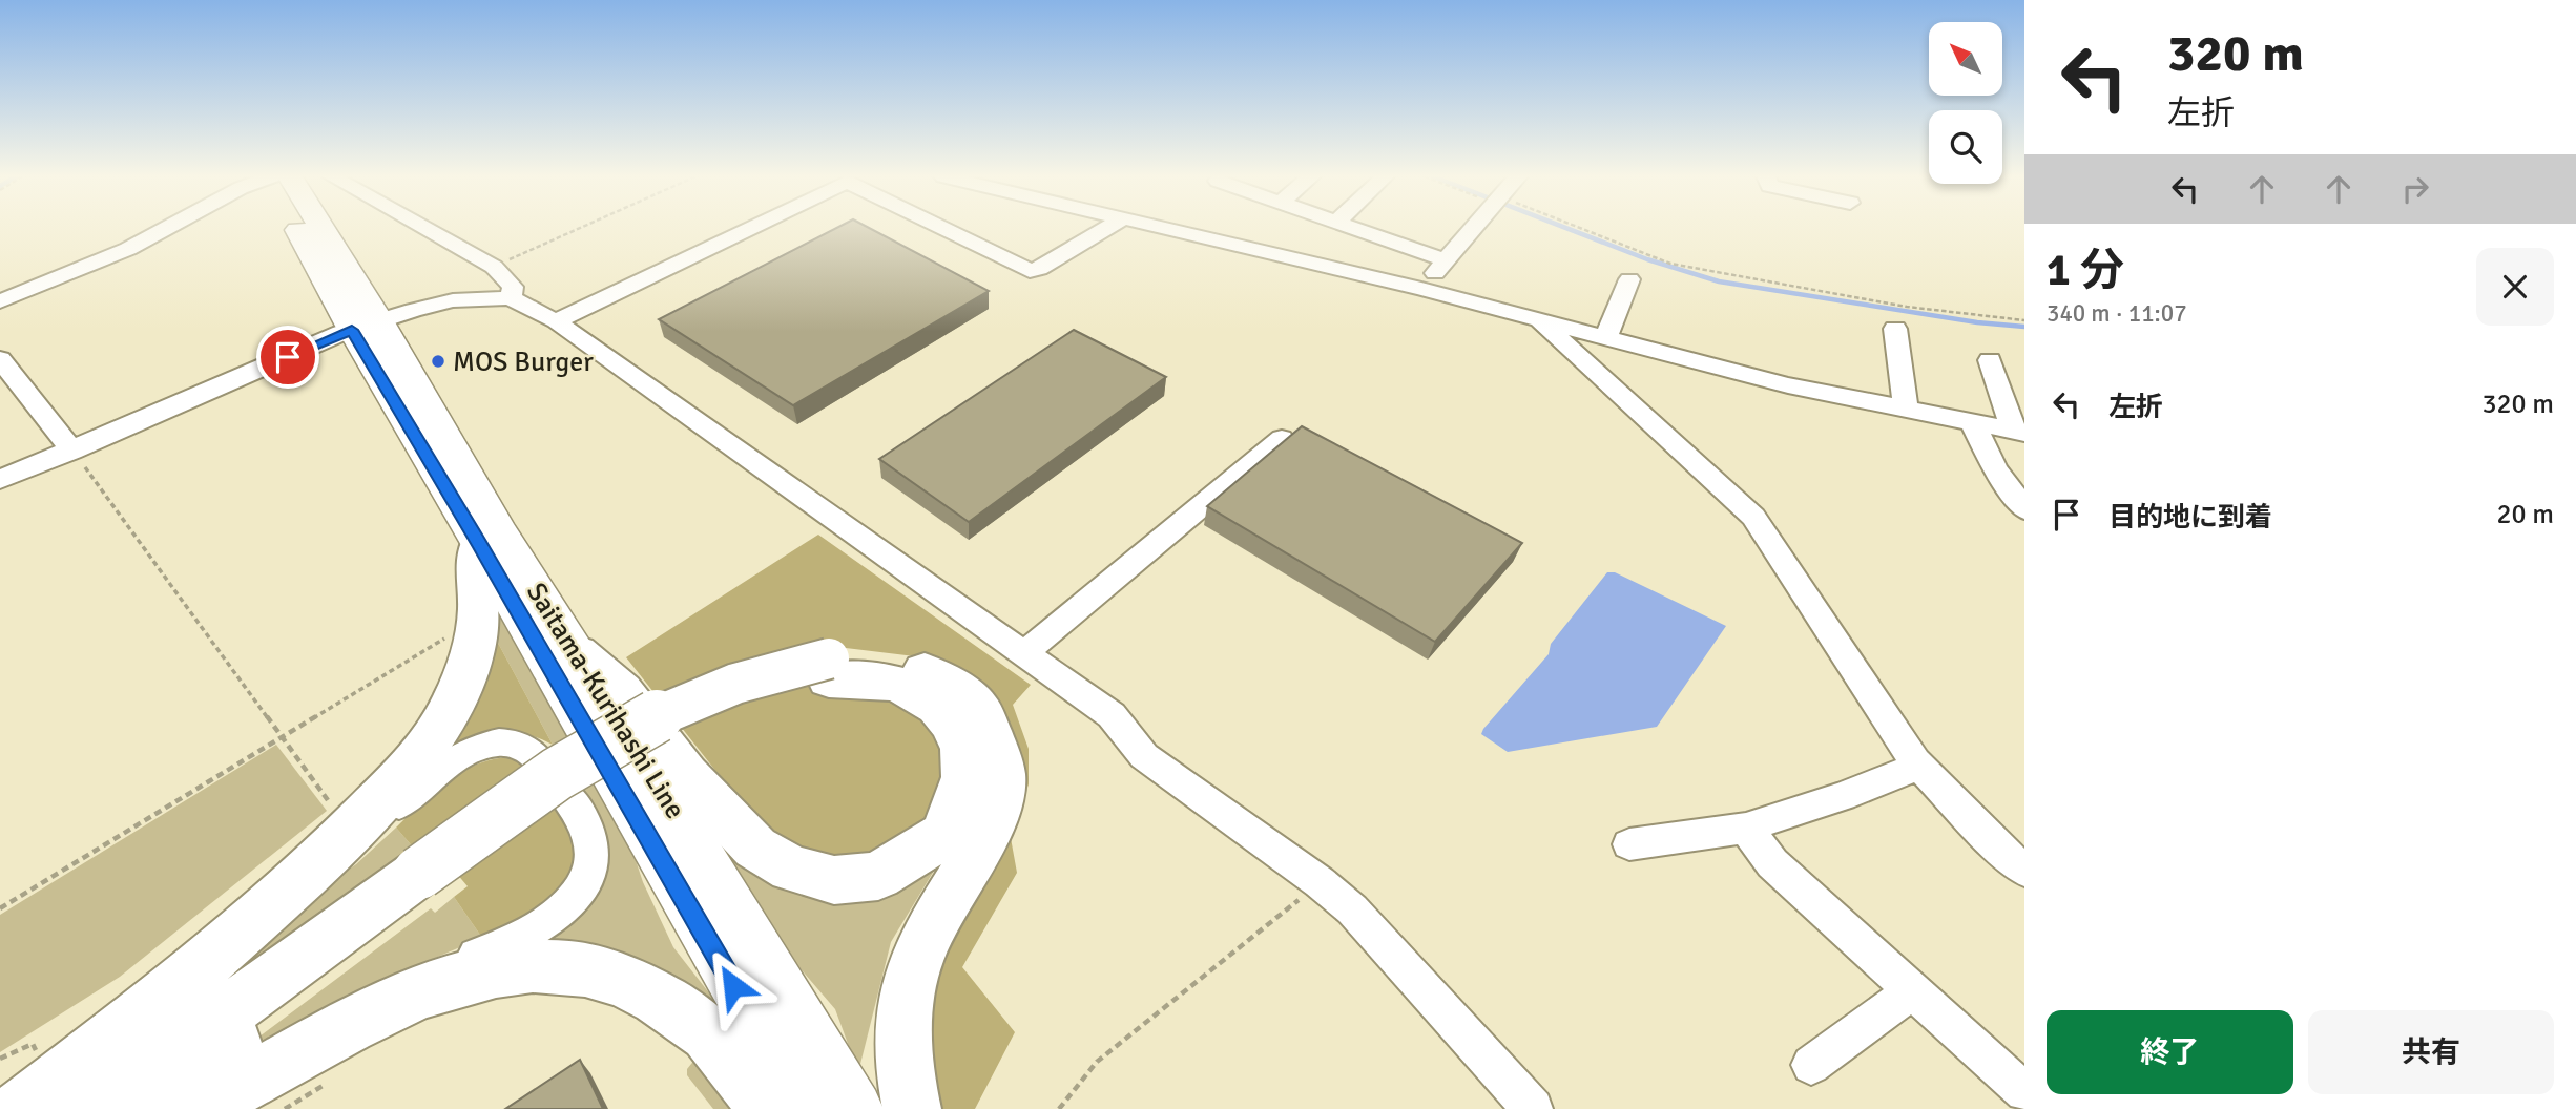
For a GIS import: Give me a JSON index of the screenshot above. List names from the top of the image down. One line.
{"streets":{"main road":["Saitama-Kurihashi Line"]},"places":["MOS Burger"],"north":"top left","page":{"turn":["320 m","左折"],"heading":["1 分","340 m · 11:07"],"list":[{"name":"左折","value":"320 m"},{"name":"目的地に到着","value":"20 m"}],"buttons":["終了","共有"]}}
